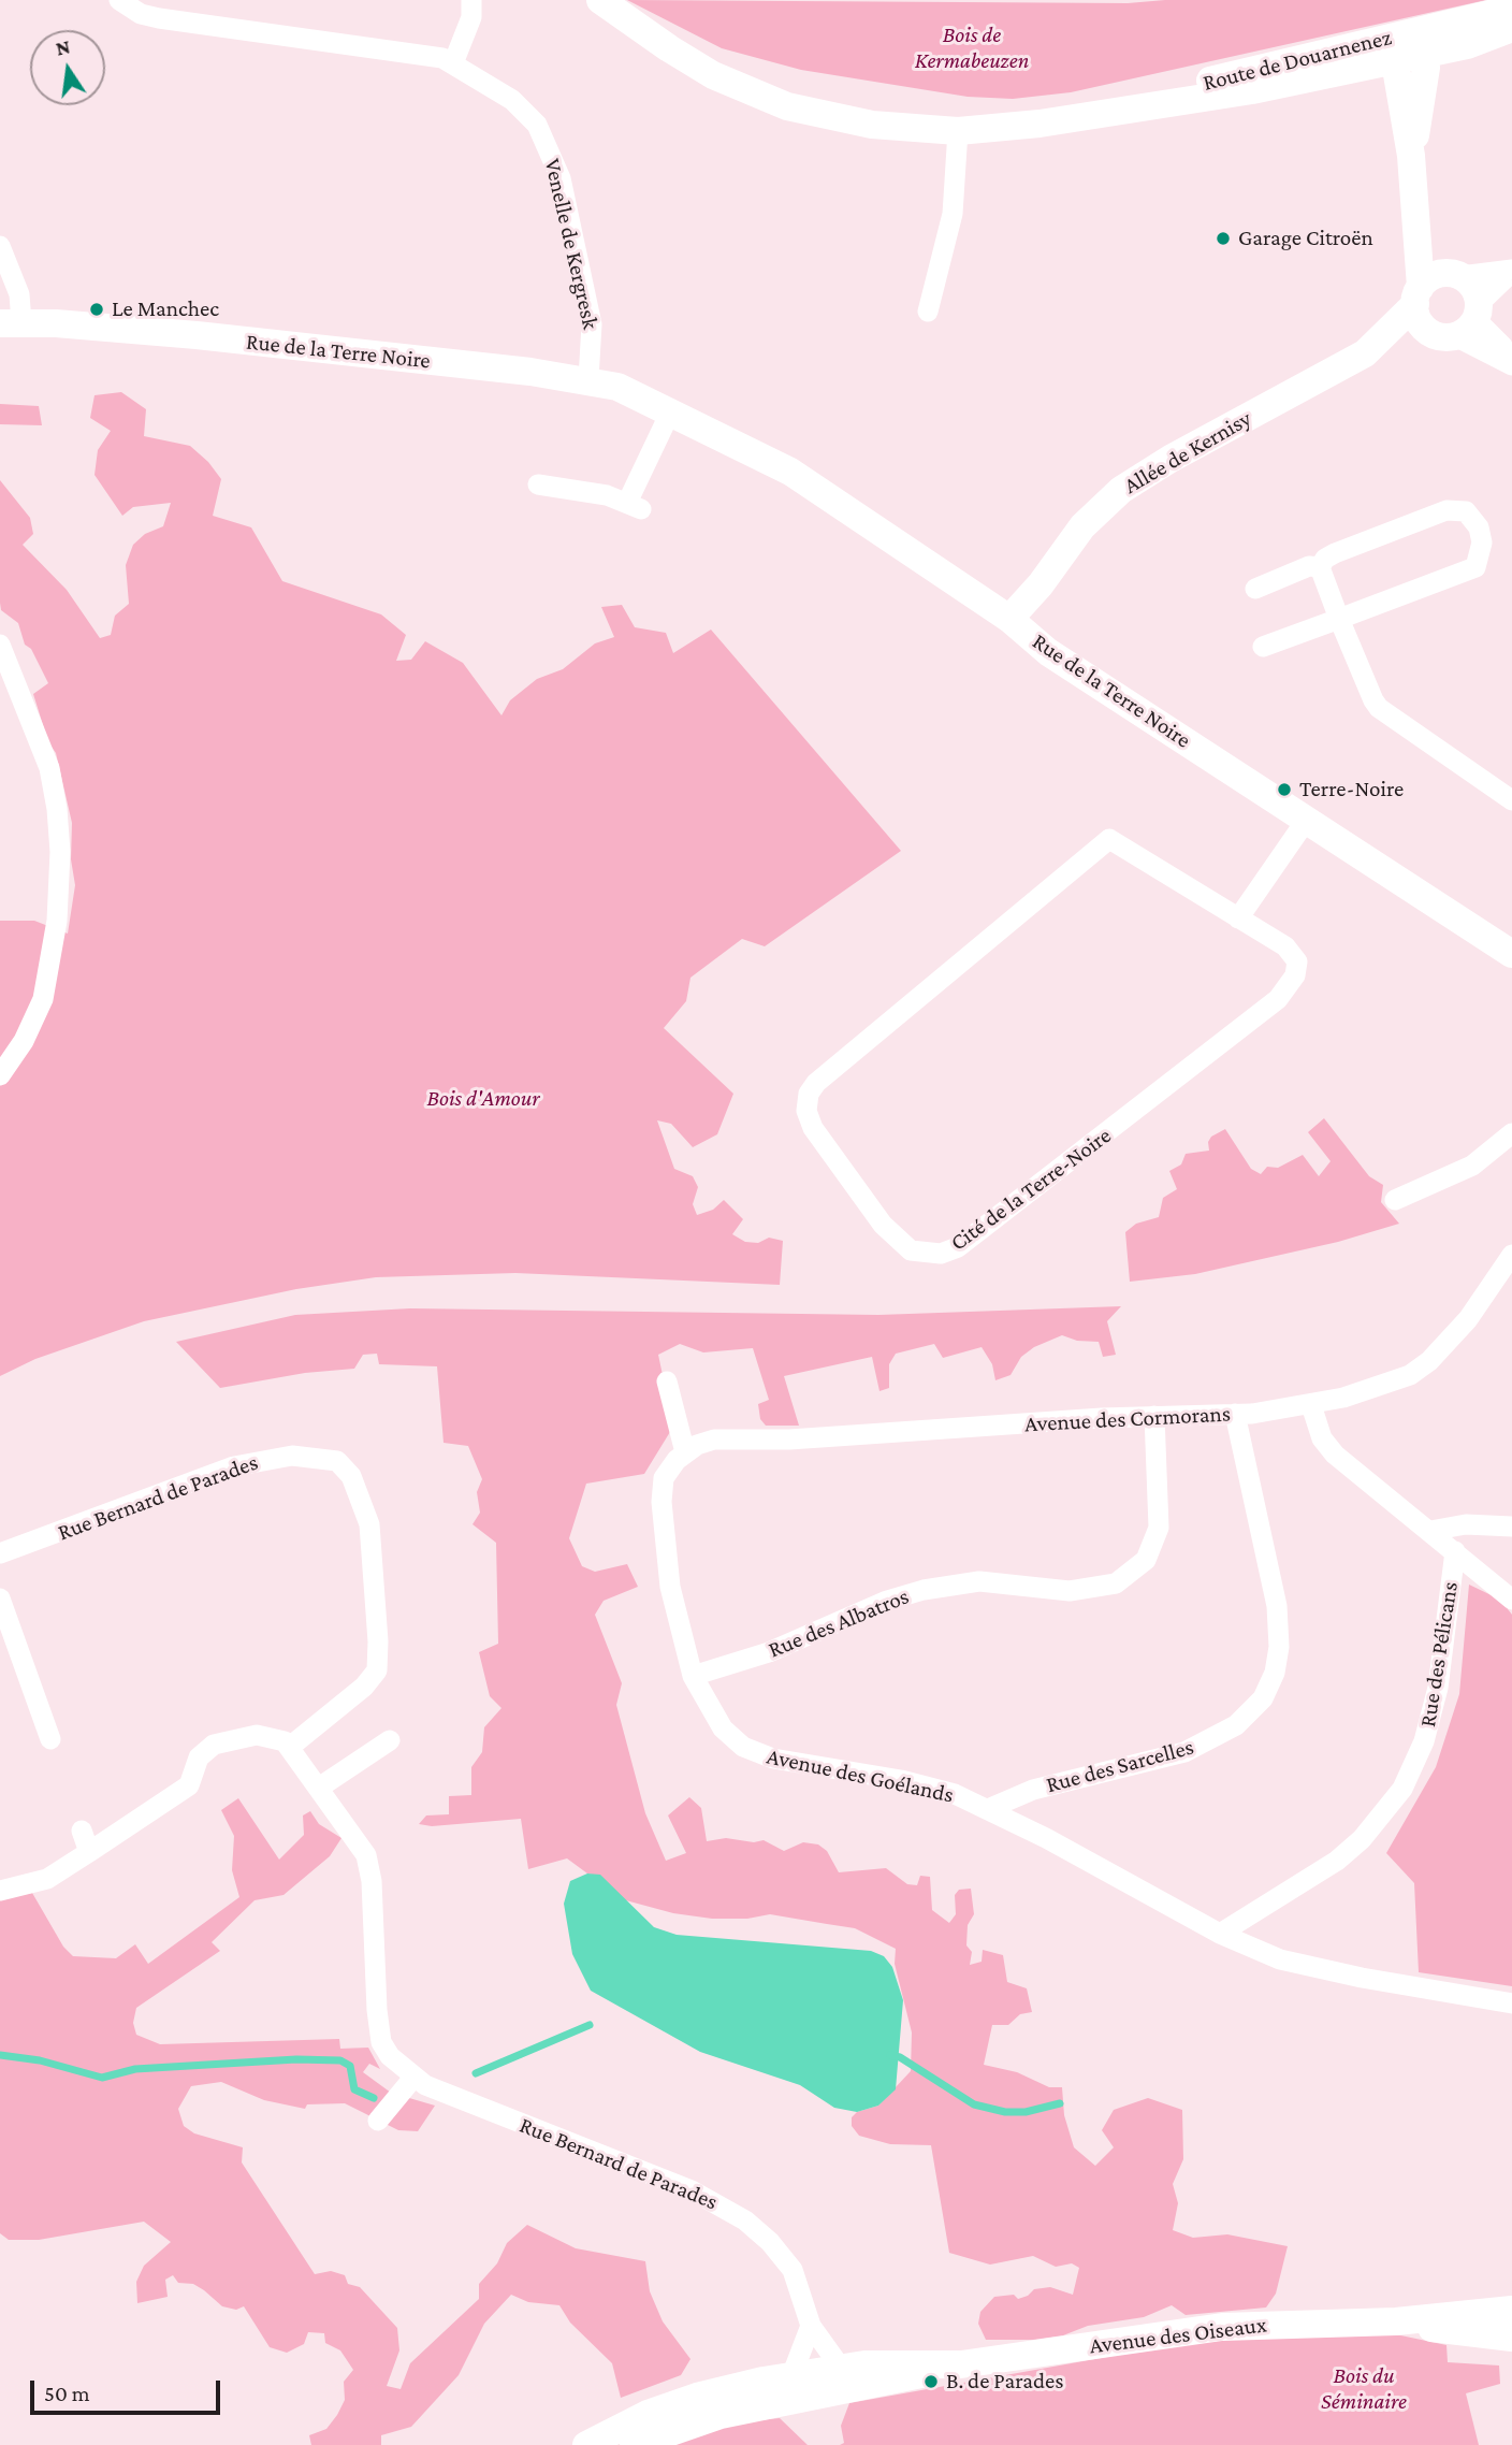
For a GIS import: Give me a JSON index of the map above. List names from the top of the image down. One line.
{"streets":{"street":["Route de Douarnenez","Venelle de Kergresk","Rue de la Terre Noire","Allée de Kernisy","Cité de la Terre-Noire","Avenue des Cormorans","Rue Bernard de Parades","Rue des Albatros","Rue des Pélicans","Rue des Sarcelles","Avenue des Goélands","Avenue des Oiseaux"]},"crossings":[["Venelle de Kergresk","Rue de la Terre Noire"],["Rue de la Terre Noire","Allée de Kernisy"],["Avenue des Cormorans","Rue des Albatros"],["Avenue des Cormorans","Rue des Sarcelles"],["Avenue des Cormorans","Avenue des Goélands"],["Rue Bernard de Parades","Avenue des Oiseaux"],["Rue des Albatros","Avenue des Goélands"],["Rue des Pélicans","Avenue des Goélands"],["Rue des Sarcelles","Avenue des Goélands"]],"parks":["Bois de Kermabeuzen","Bois d'Amour","Bois du Séminaire"],"places":["Garage Citroën","Le Manchec","Terre-Noire","B. de Parades"],"scale_bar":"50 m","north":"top"}
